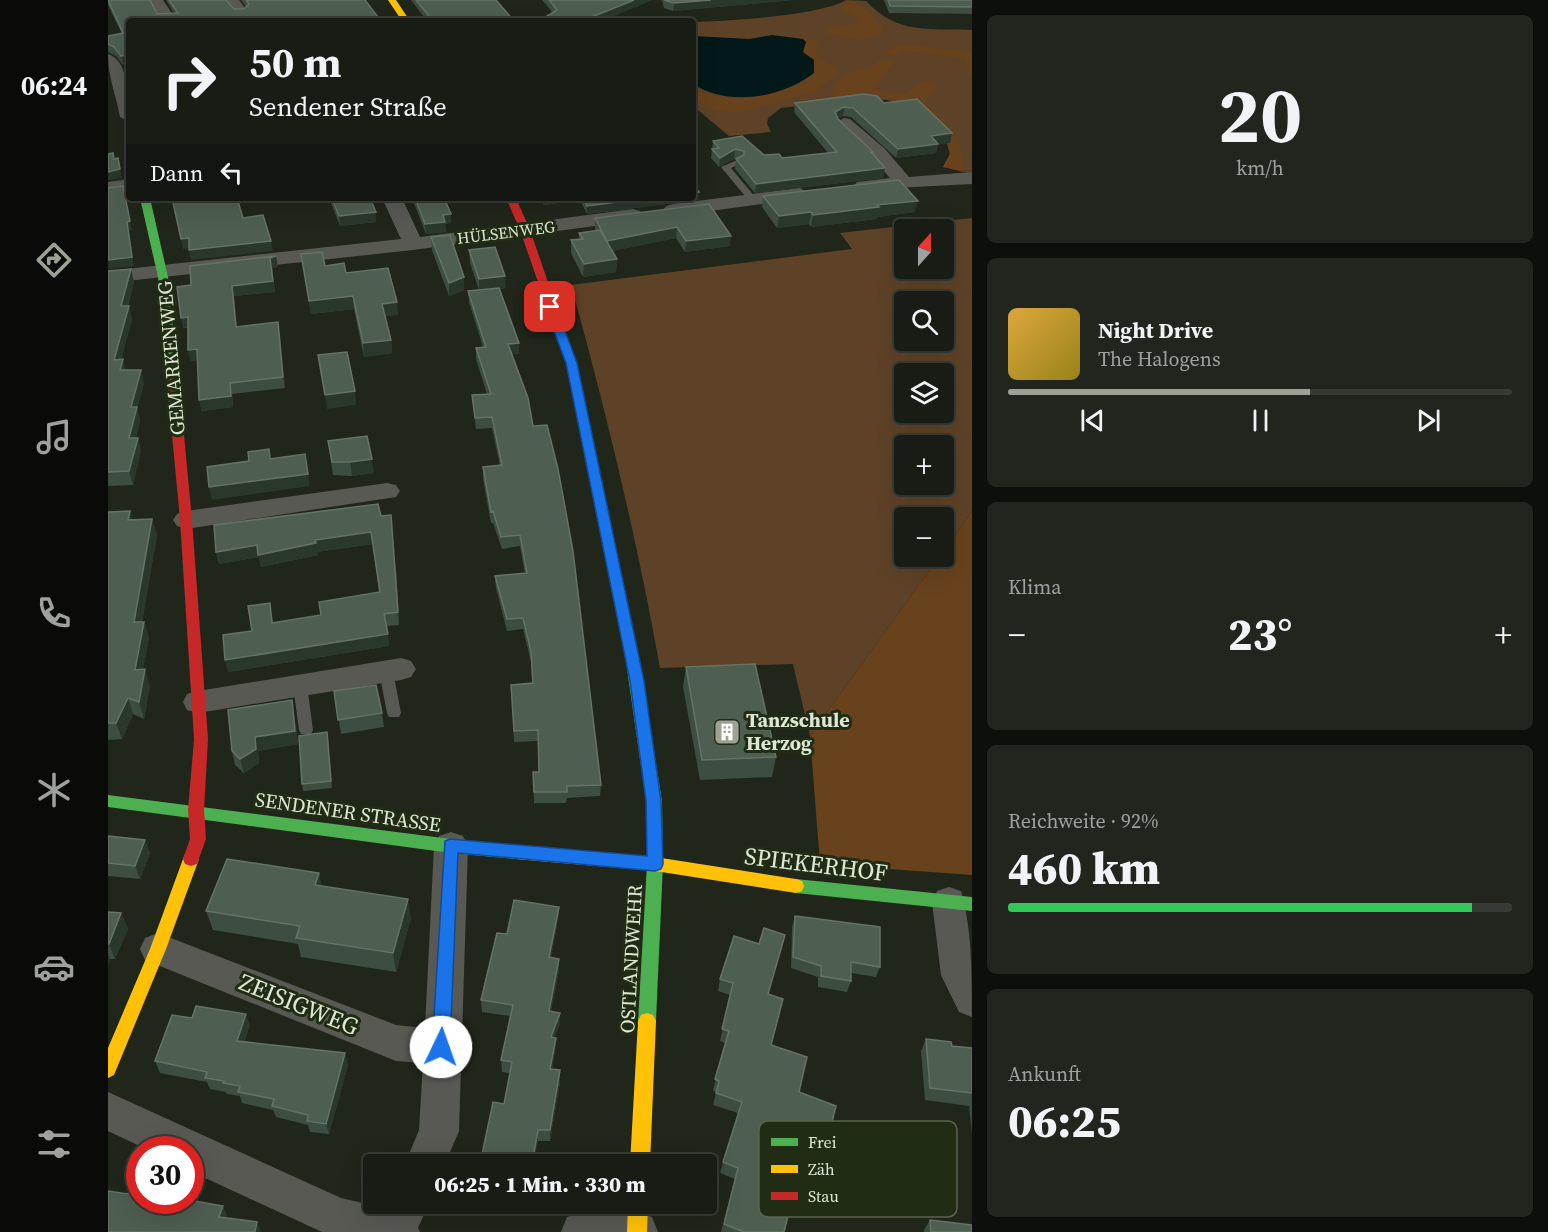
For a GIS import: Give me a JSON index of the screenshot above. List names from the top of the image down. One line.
{"streets":{"street":["HÜLSENWEG","GEMARKENWEG","SENDENER STRASSE","SPIEKERHOF","OSTLANDWEHR","ZEISIGWEG"]},"crossings":[["HÜLSENWEG","GEMARKENWEG"],["HÜLSENWEG","OSTLANDWEHR"],["GEMARKENWEG","SENDENER STRASSE"],["GEMARKENWEG","ZEISIGWEG"],["SENDENER STRASSE","SPIEKERHOF"],["SENDENER STRASSE","OSTLANDWEHR"],["SPIEKERHOF","OSTLANDWEHR"]],"places":{"building":["Tanzschule Herzog"]},"legend":["Frei","Zäh","Stau"],"north":"top","page":{"tabs":"06:24","tile":[["20","km/h"],"Klima",["Reichweite · 92%","460 km"],["Ankunft","06:25"]],"turn":["50 m","Sendener Straße"],"then":"Dann","map_buttons":["+","−"],"song":["Night Drive","The Halogens"],"heat":["−","23°","+"],"limit":"30","trip":"06:25 · 1 Min. · 330 m"}}
